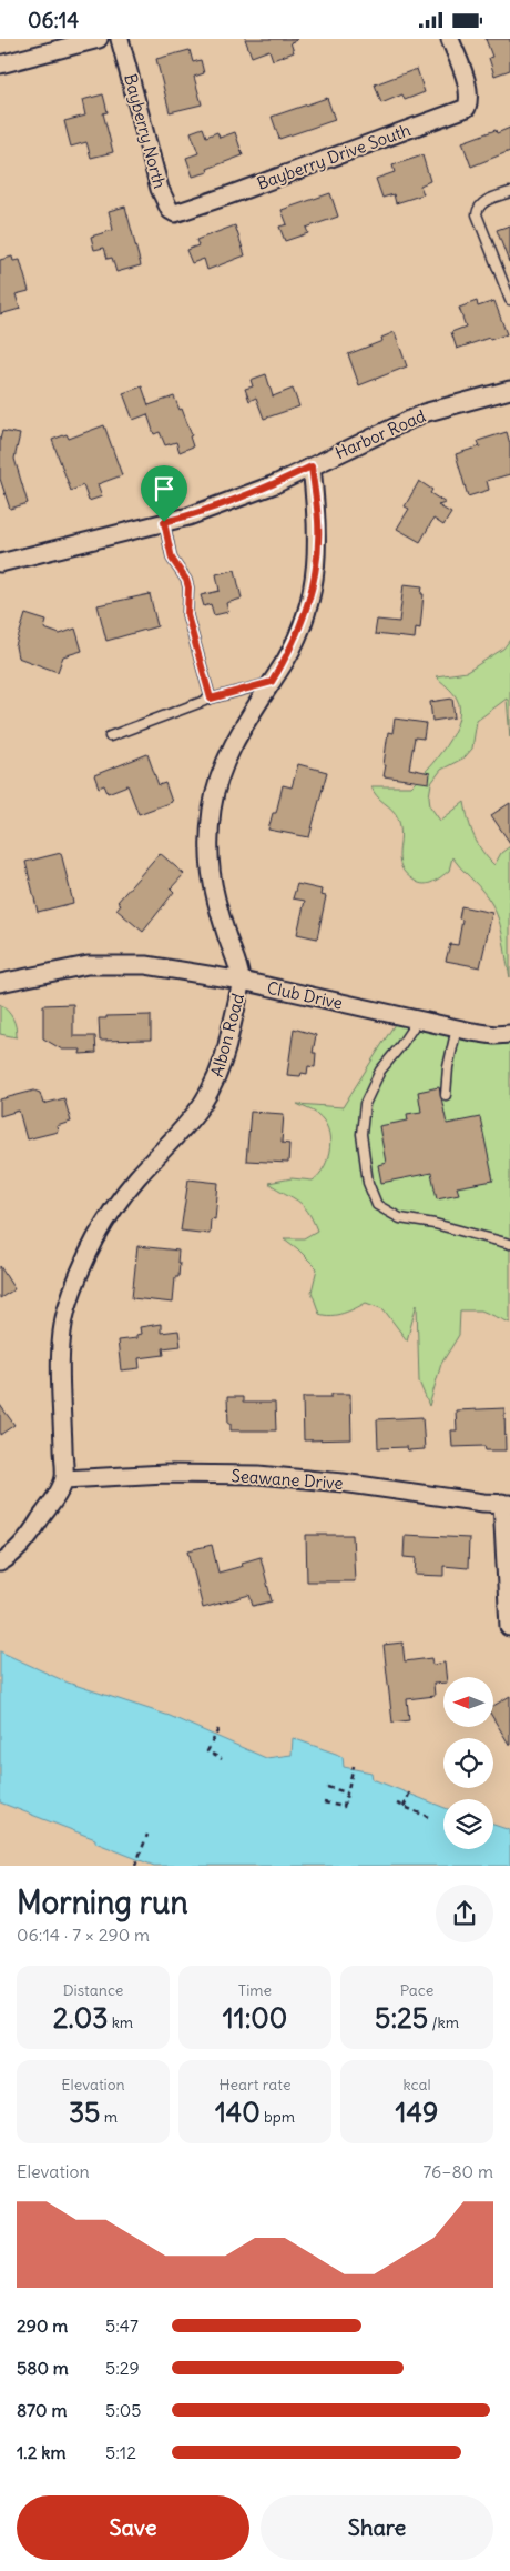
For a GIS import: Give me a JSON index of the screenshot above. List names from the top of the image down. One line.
{"streets":{"street":["Bayberry North","Bayberry Drive South","Harbor Road","Club Drive","Albon Road","Seawane Drive"]},"crossings":[["Bayberry North","Bayberry Drive South"],["Harbor Road","Albon Road"],["Club Drive","Albon Road"],["Albon Road","Seawane Drive"]],"north":"left","page":{"status":"06:14","heading":["Morning run","06:14 · 7 × 290 m"],"stats":[["Distance","2.03 km"],["Time","11:00"],["Pace","5:25 /km"],["Elevation","35 m"],["Heart rate","140 bpm"],["kcal","149"]],"chart":["Elevation","76–80 m"],"list":[{"name":"290 m","note":"5:47"},{"name":"580 m","note":"5:29"},{"name":"870 m","note":"5:05"},{"name":"1.2 km","note":"5:12"}],"buttons":["Save","Share"]}}
